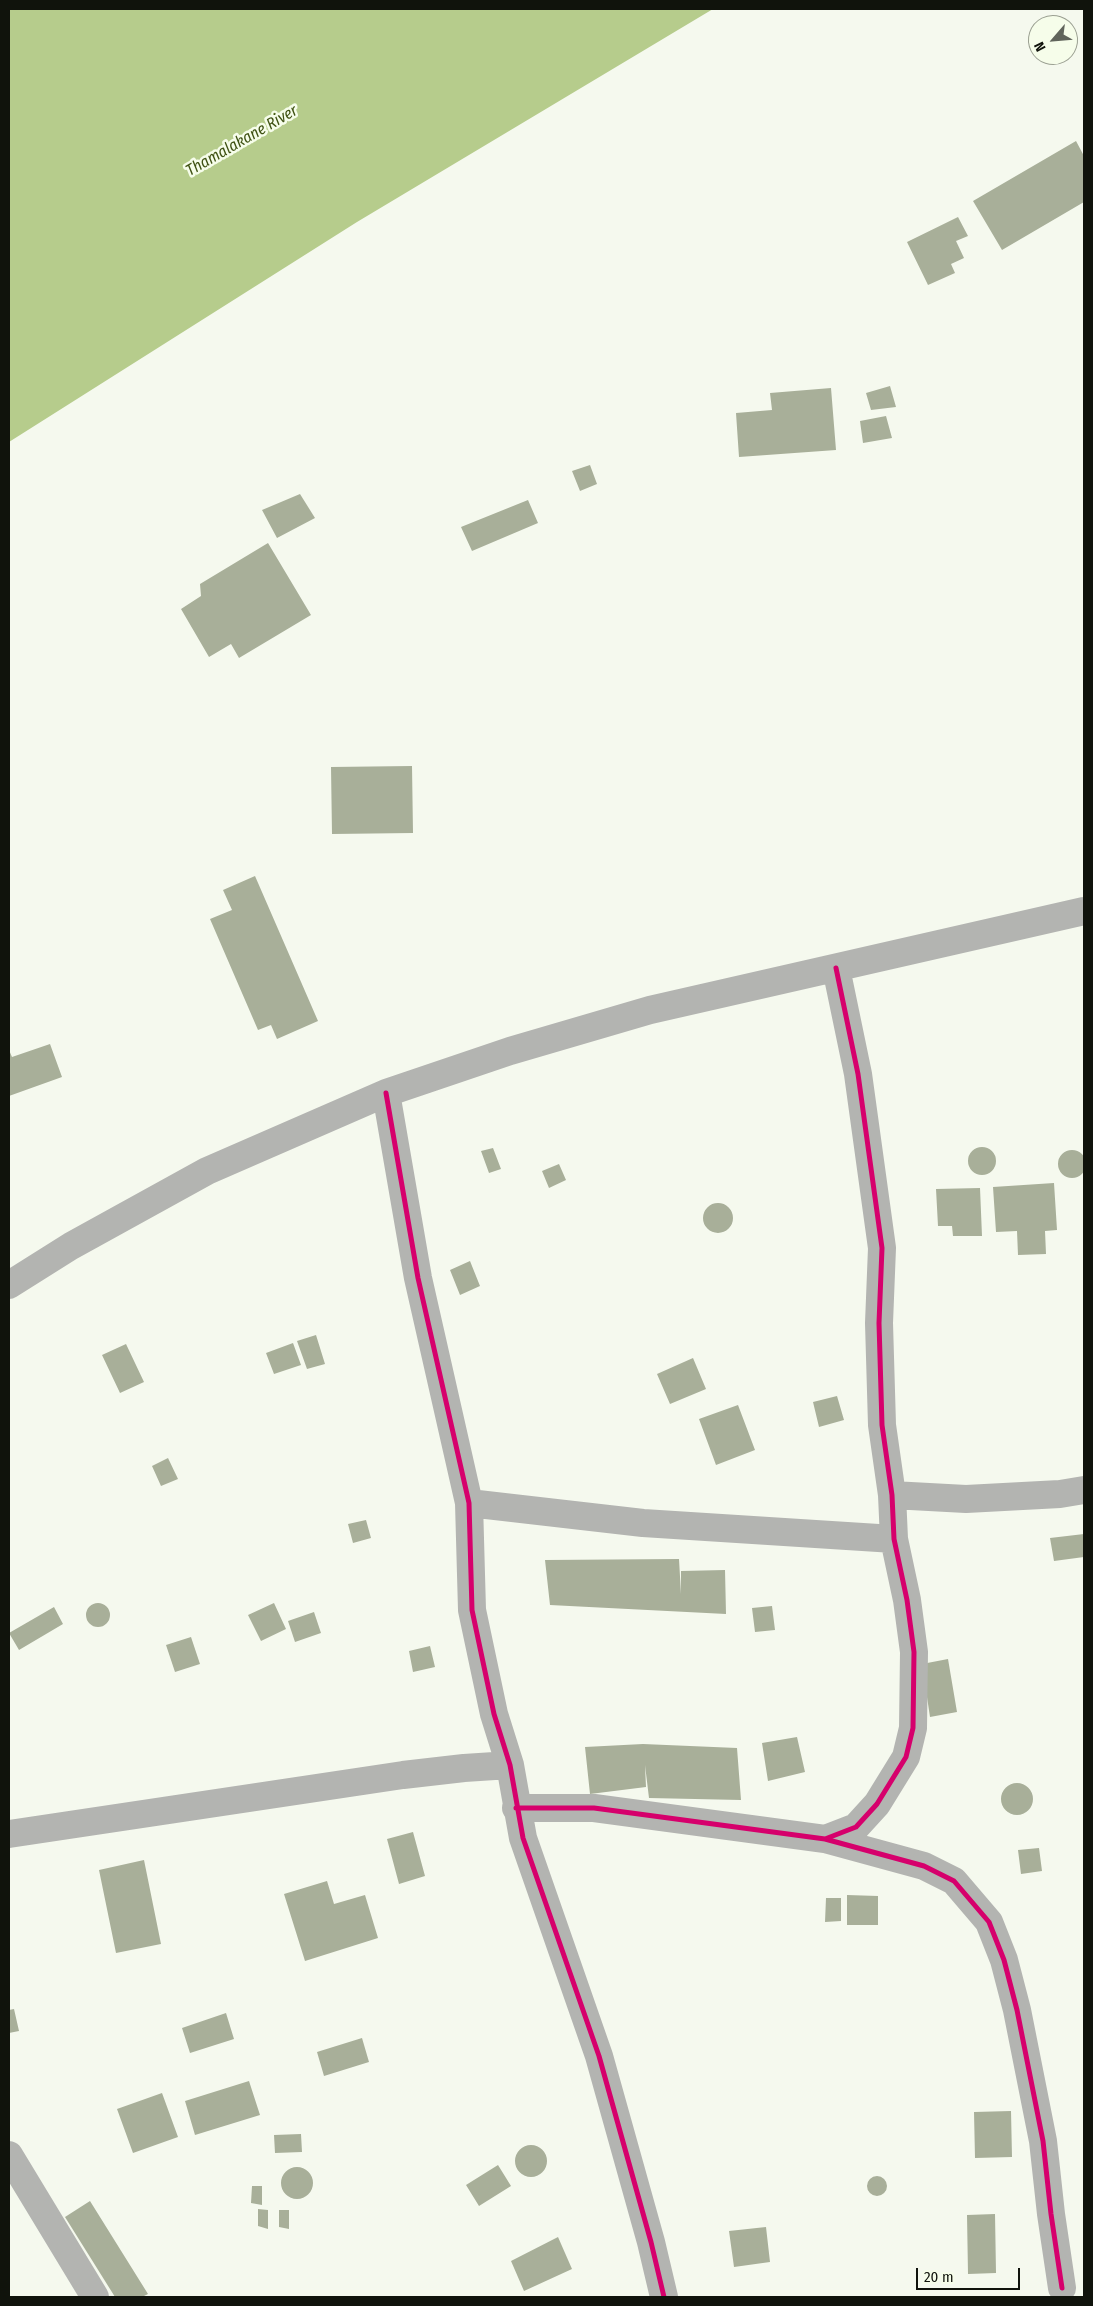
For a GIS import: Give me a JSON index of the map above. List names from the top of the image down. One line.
{"water":["Thamalakane River"],"scale_bar":"20 m","north":"bottom left"}
